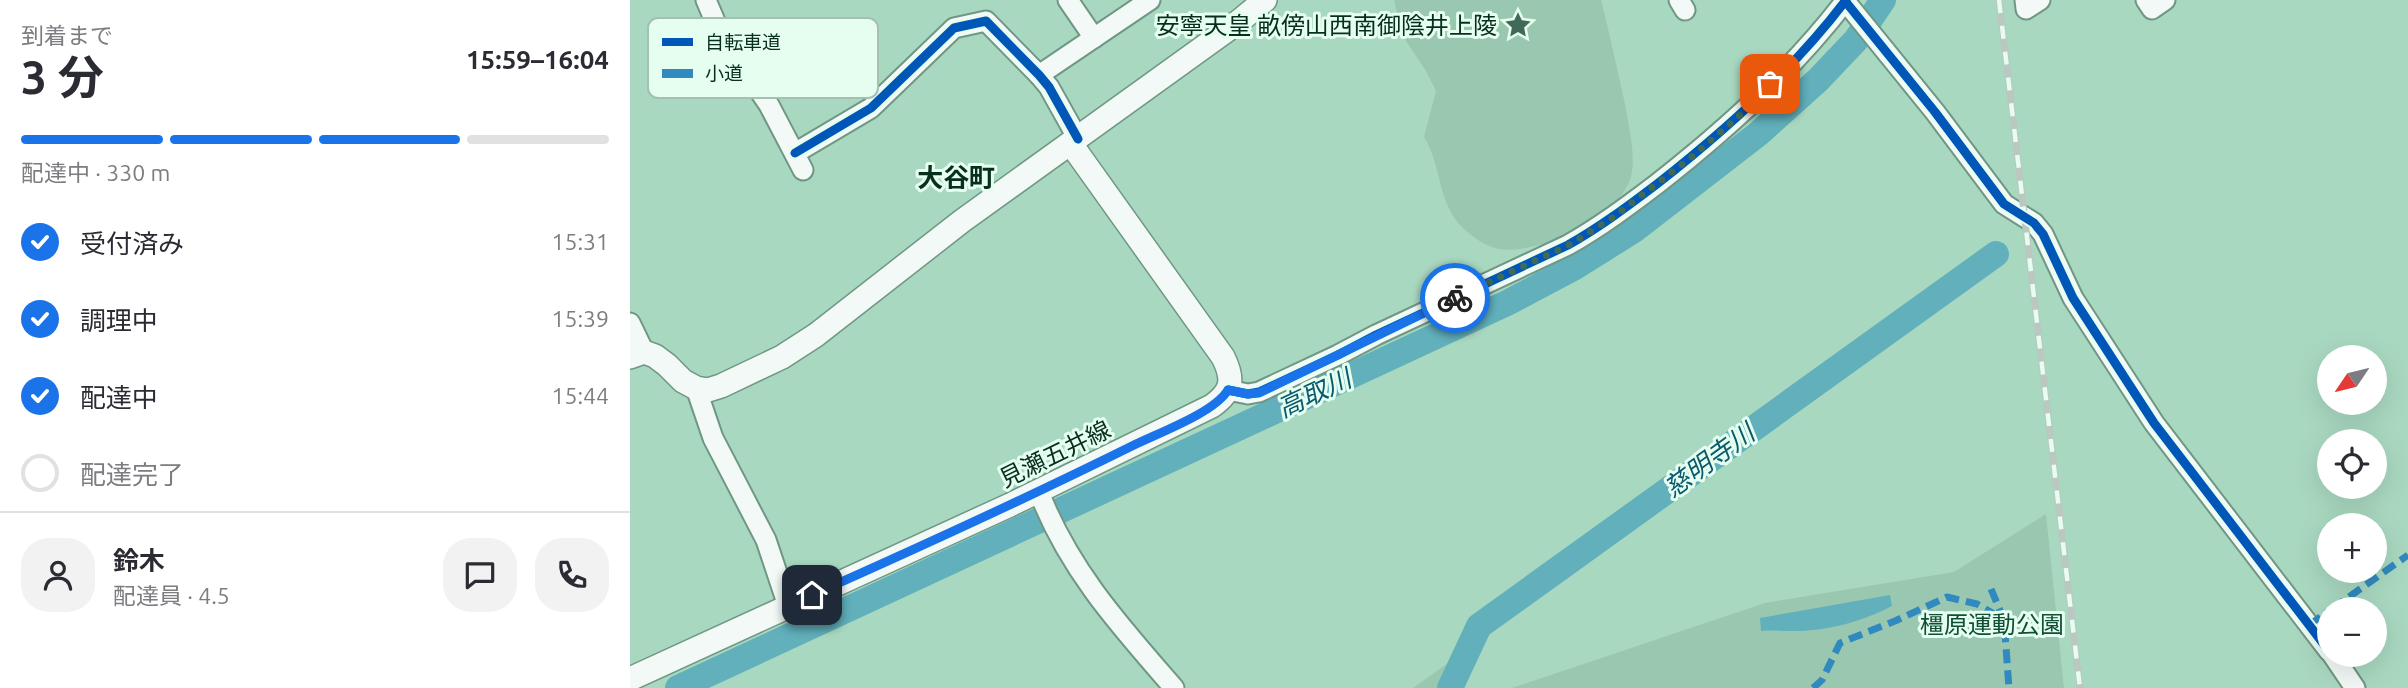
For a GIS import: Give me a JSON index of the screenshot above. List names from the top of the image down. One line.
{"streets":{"main road":["見瀬五井線"]},"districts":["大谷町"],"water":["高取川","慈明寺川"],"parks":["橿原運動公園"],"places":{"place":["安寧天皇 畝傍山西南御陰井上陵"]},"legend":["自転車道","小道"],"north":"bottom left","page":{"heading":["3 分","到着まで","15:59–16:04"],"panel":["鈴木","配達員 · 4.5"],"bar":"配達中 · 330 m","list":[["受付済み","15:31"],["調理中","15:39"],["配達中","15:44"],"配達完了"],"map_buttons":["+","−"]}}
